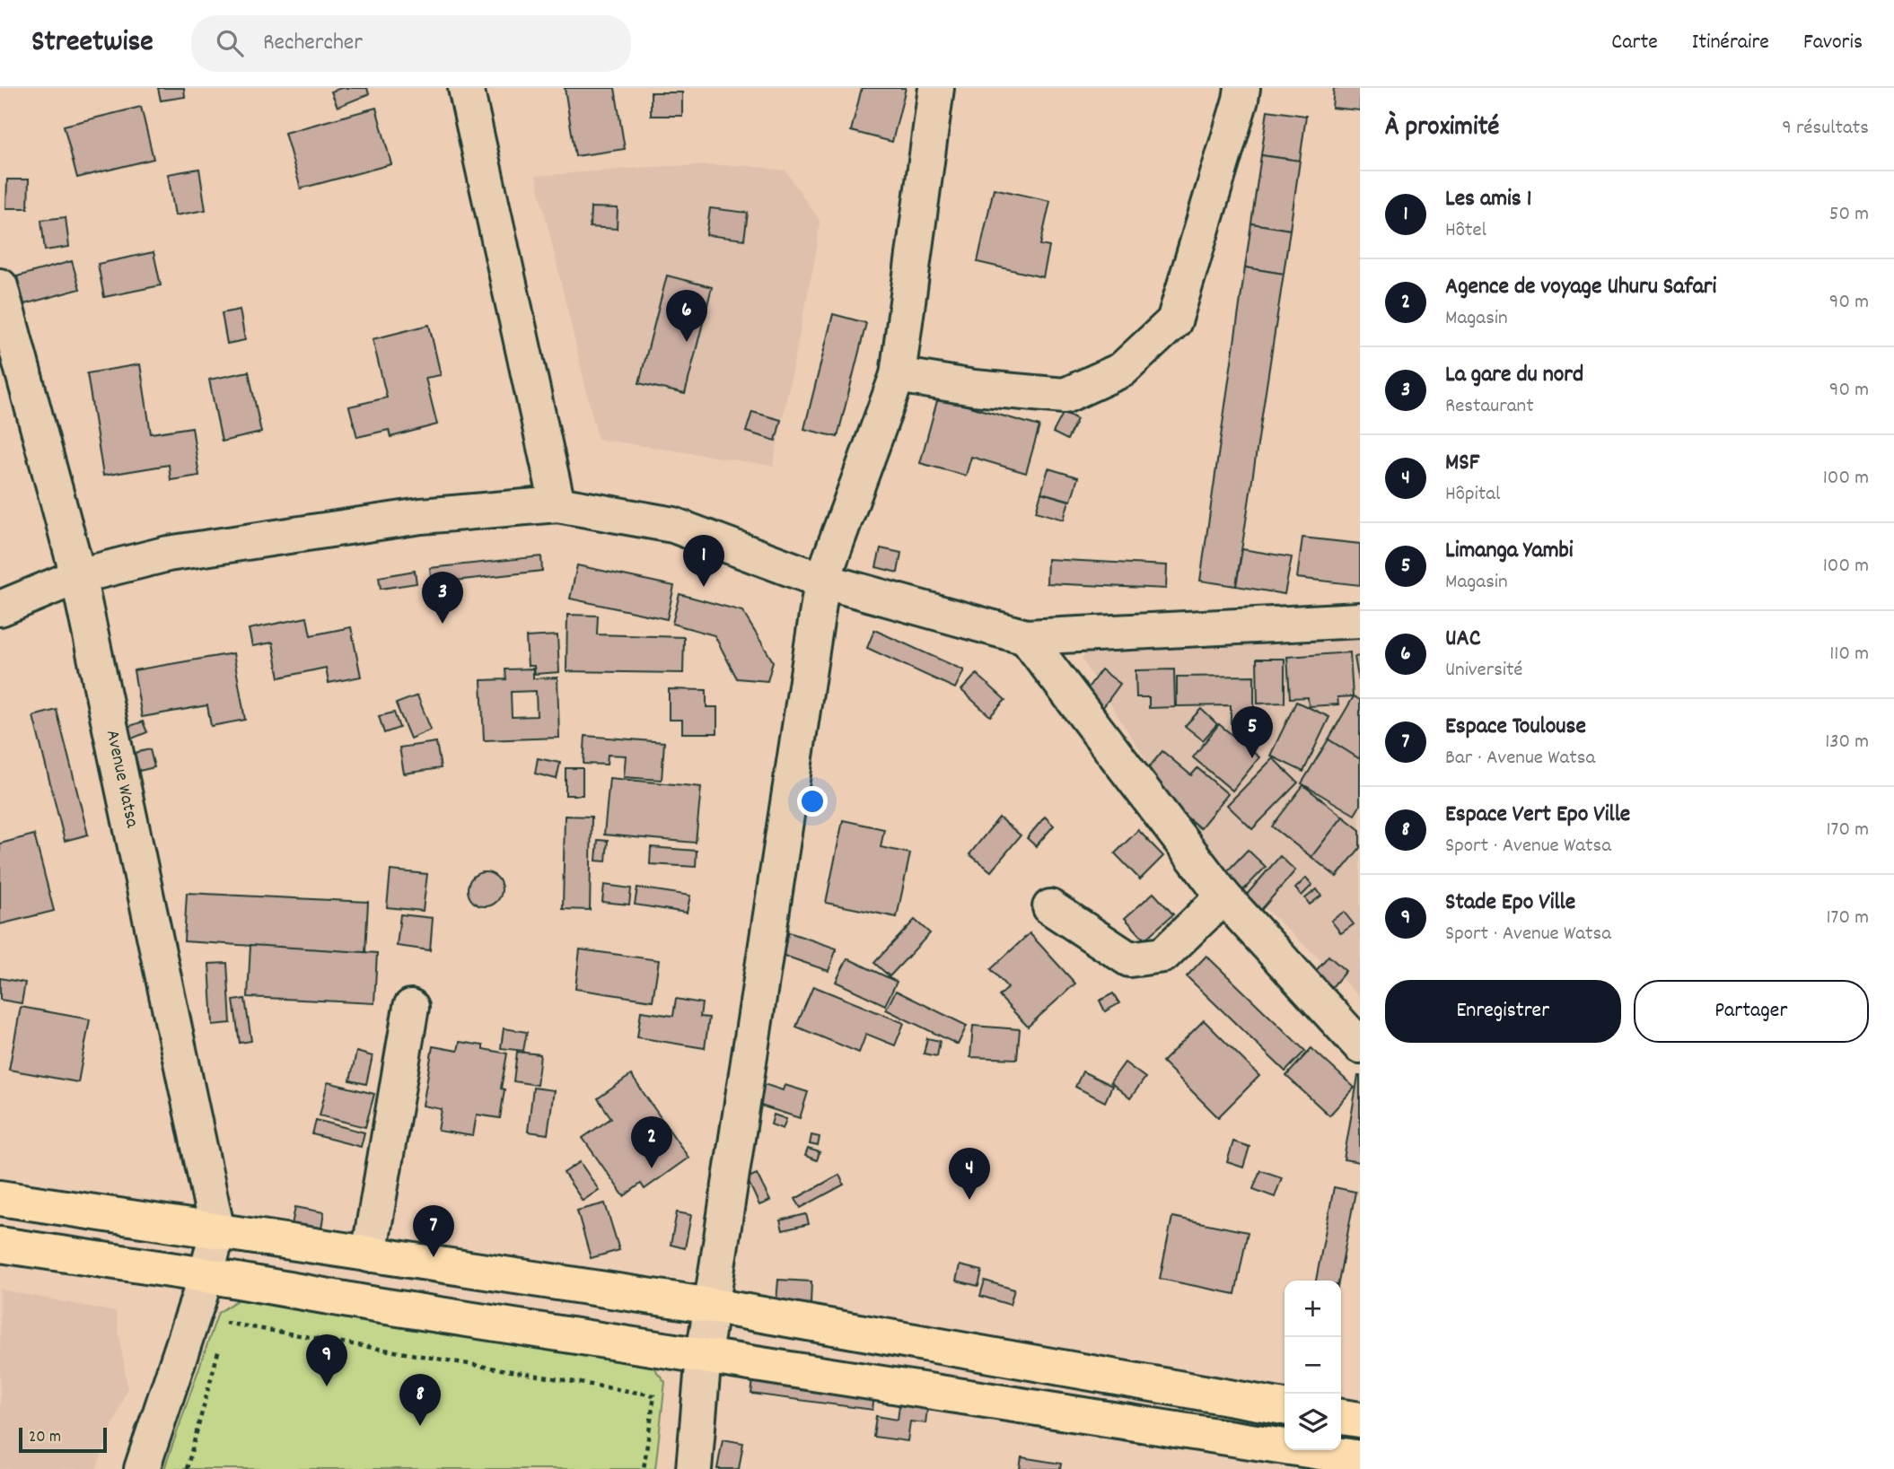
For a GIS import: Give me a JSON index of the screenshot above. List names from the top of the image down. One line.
{"streets":{"street":["Avenue Watsa"]},"scale_bar":"20 m","page":{"header":"Streetwise","search":"Rechercher","nav":["Carte","Itinéraire","Favoris"],"heading":["À proximité","9 résultats"],"list":[{"mark":"1","name":"Les amis 1","note":"Hôtel","value":"50 m"},{"mark":"2","name":"Agence de voyage Uhuru Safari","note":"Magasin","value":"90 m"},{"mark":"3","name":"La gare du nord","note":"Restaurant","value":"90 m"},{"mark":"4","name":"MSF","note":"Hôpital","value":"100 m"},{"mark":"5","name":"Limanga Yambi","note":"Magasin","value":"100 m"},{"mark":"6","name":"UAC","note":"Université","value":"110 m"},{"mark":"7","name":"Espace Toulouse","note":"Bar · Avenue Watsa","value":"130 m"},{"mark":"8","name":"Espace Vert Epo Ville","note":"Sport · Avenue Watsa","value":"170 m"},{"mark":"9","name":"Stade Epo Ville","note":"Sport · Avenue Watsa","value":"170 m"}],"pins":["6","1","3","5","2","4","7","9","8"],"buttons":["Enregistrer","Partager"],"map_buttons":["+","−"],"scale":"20 m"}}
